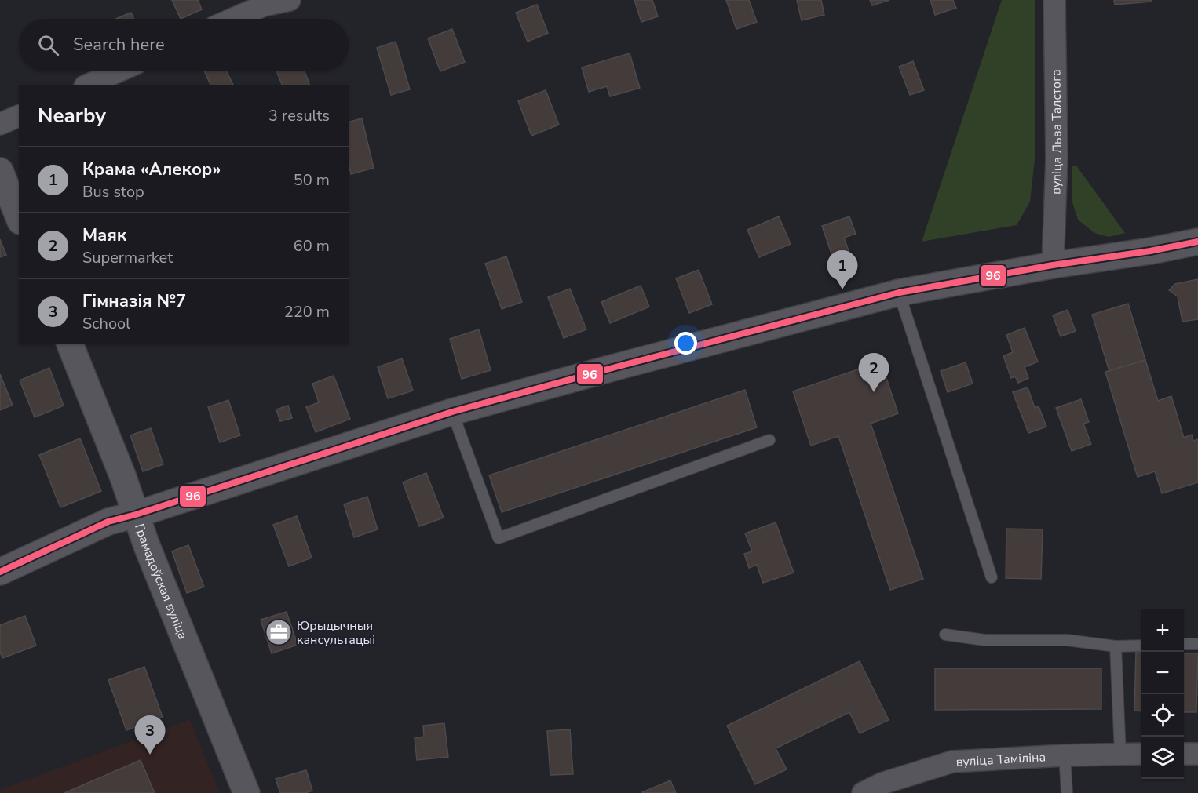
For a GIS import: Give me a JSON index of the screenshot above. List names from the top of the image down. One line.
{"streets":{"street":["вуліца Льва Талстога","Грамадоўская вуліца","вуліца Таміліна"]},"places":{"office":["Юрыдычныя кансультацыі"]},"lines":["transit line 96"],"page":{"search":"Search here","heading":["Nearby","3 results"],"list":[{"mark":"1","name":"Крама «Алекор»","note":"Bus stop","value":"50 m"},{"mark":"2","name":"Маяк","note":"Supermarket","value":"60 m"},{"mark":"3","name":"Гімназія №7","note":"School","value":"220 m"}],"pins":["1","2","3"],"map_buttons":["+","−"]}}
